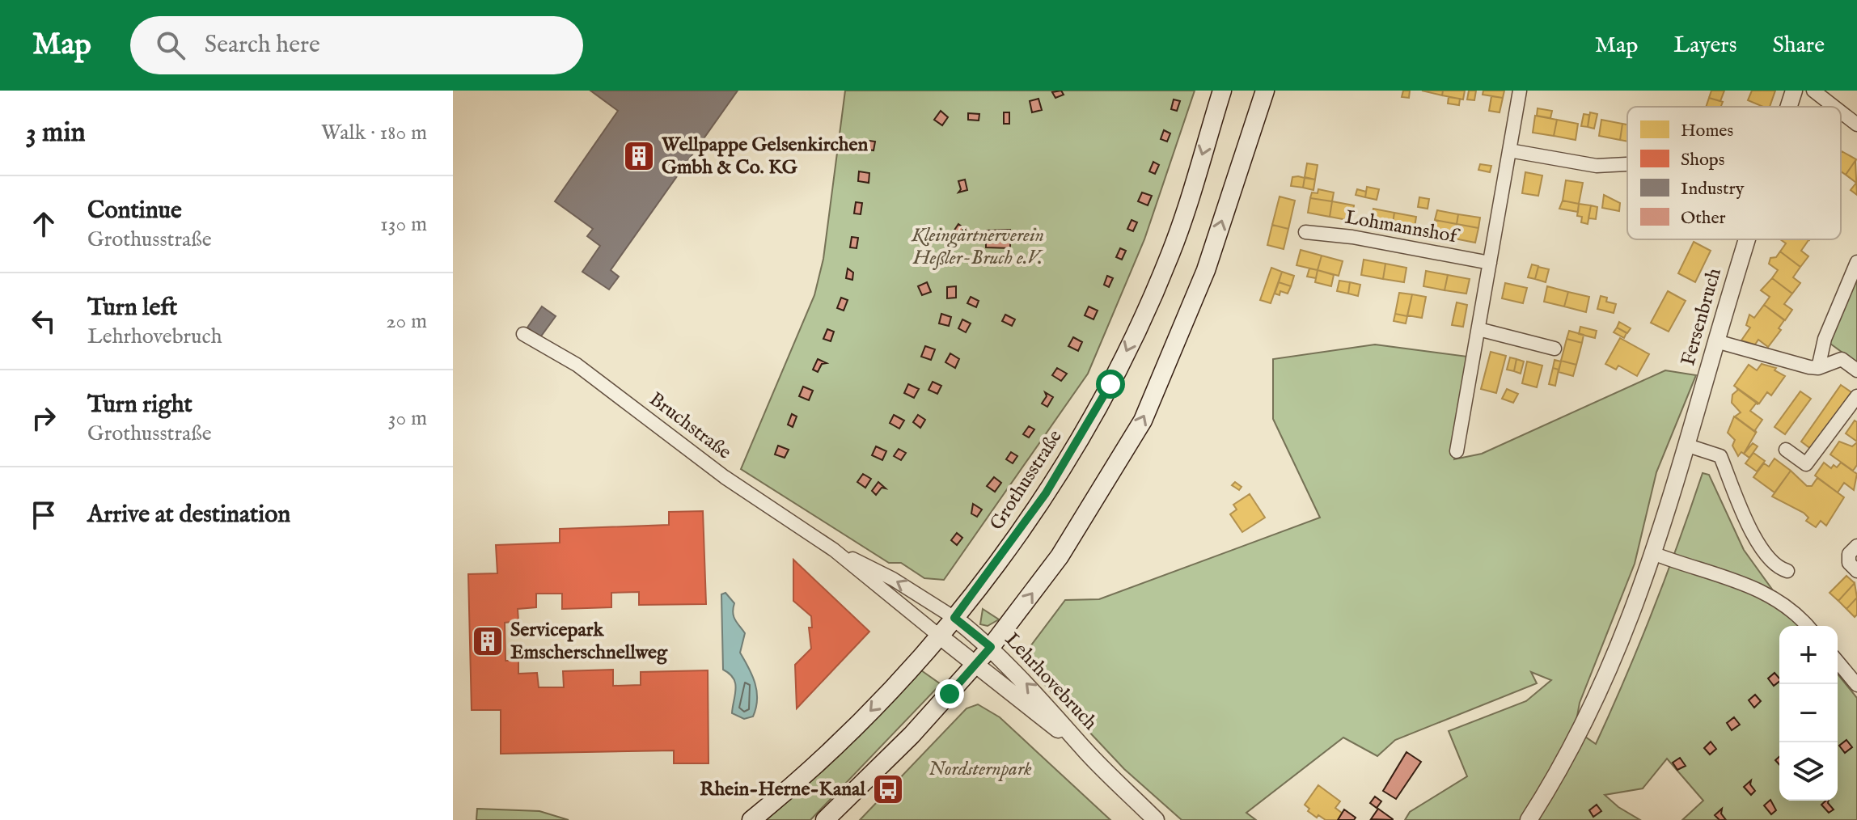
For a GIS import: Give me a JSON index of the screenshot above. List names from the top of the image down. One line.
{"streets":{"main road":["Grothusstraße"],"street":["Lohmannshof","Fersenbruch","Bruchstraße","Lehrhovebruch"]},"crossings":[["Bruchstraße","Grothusstraße"],["Bruchstraße","Lehrhovebruch"],["Grothusstraße","Lehrhovebruch"]],"parks":["Kleingärtnerverein Heßler-Bruch e.V.","Nordsternpark"],"places":{"building":["Wellpappe Gelsenkirchen Gmbh & Co. KG","Servicepark Emscherschnellweg"],"bus stop":["Rhein-Herne-Kanal"]},"legend":["Homes","Shops","Industry","Other"],"page":{"header":"Map","search":"Search here","nav":["Map","Layers","Share"],"heading":["3 min","Walk · 180 m"],"list":[["Continue","Grothusstraße","130 m"],["Turn left","Lehrhovebruch","20 m"],["Turn right","Grothusstraße","30 m"],"Arrive at destination"],"map_buttons":["+","−"]}}
